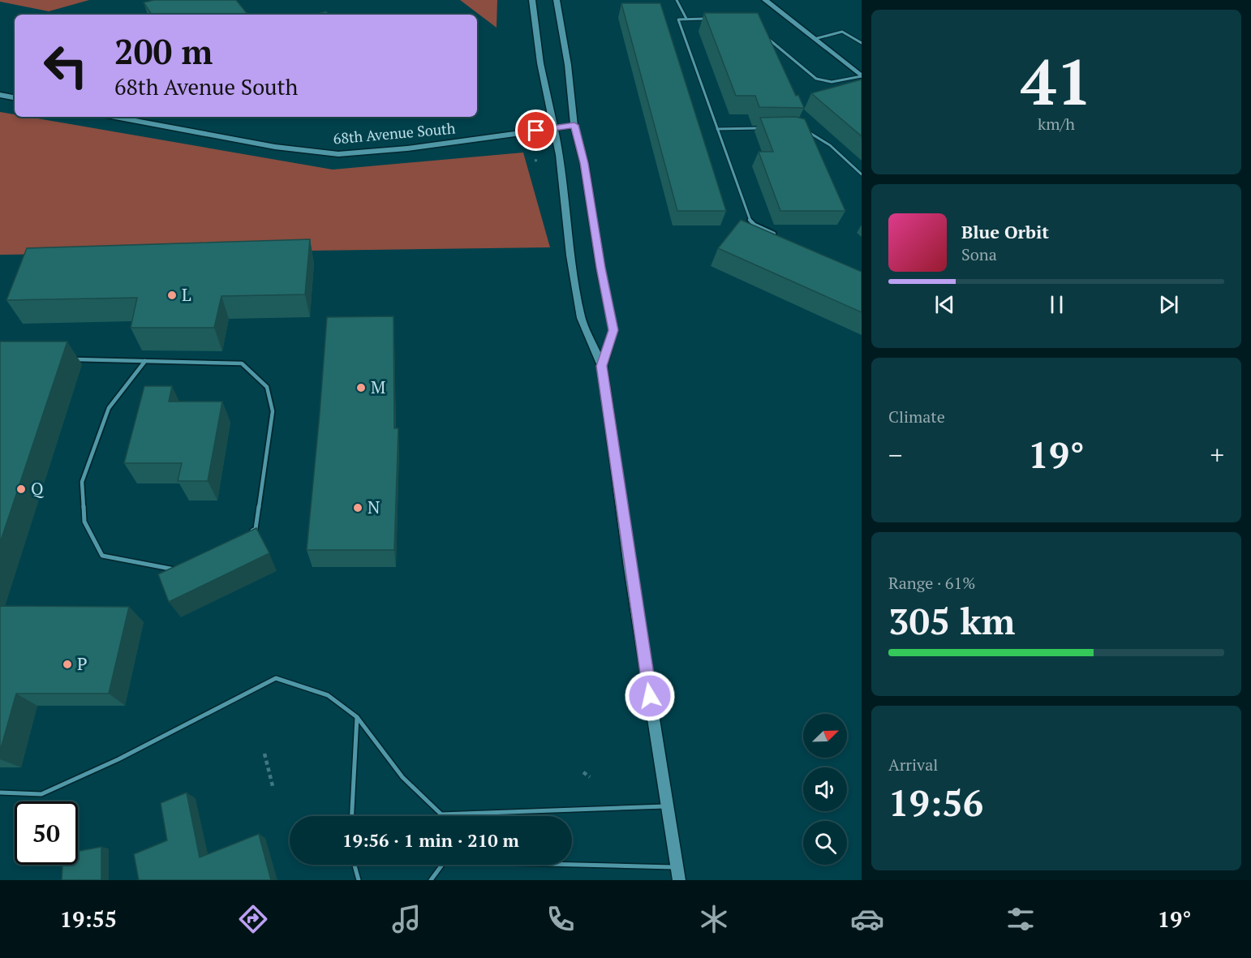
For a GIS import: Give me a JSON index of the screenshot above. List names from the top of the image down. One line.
{"streets":{"main road":["68th Avenue South"]},"places":["L","M","Q","N","P"],"north":"top right","page":{"tile":[["41","km/h"],"Climate",["Range · 61%","305 km"],["Arrival","19:56"]],"turn":["200 m","68th Avenue South"],"song":["Blue Orbit","Sona"],"heat":["−","19°","+"],"limit":"50","trip":"19:56 · 1 min · 210 m","tabs":["19:55","19°"]}}
